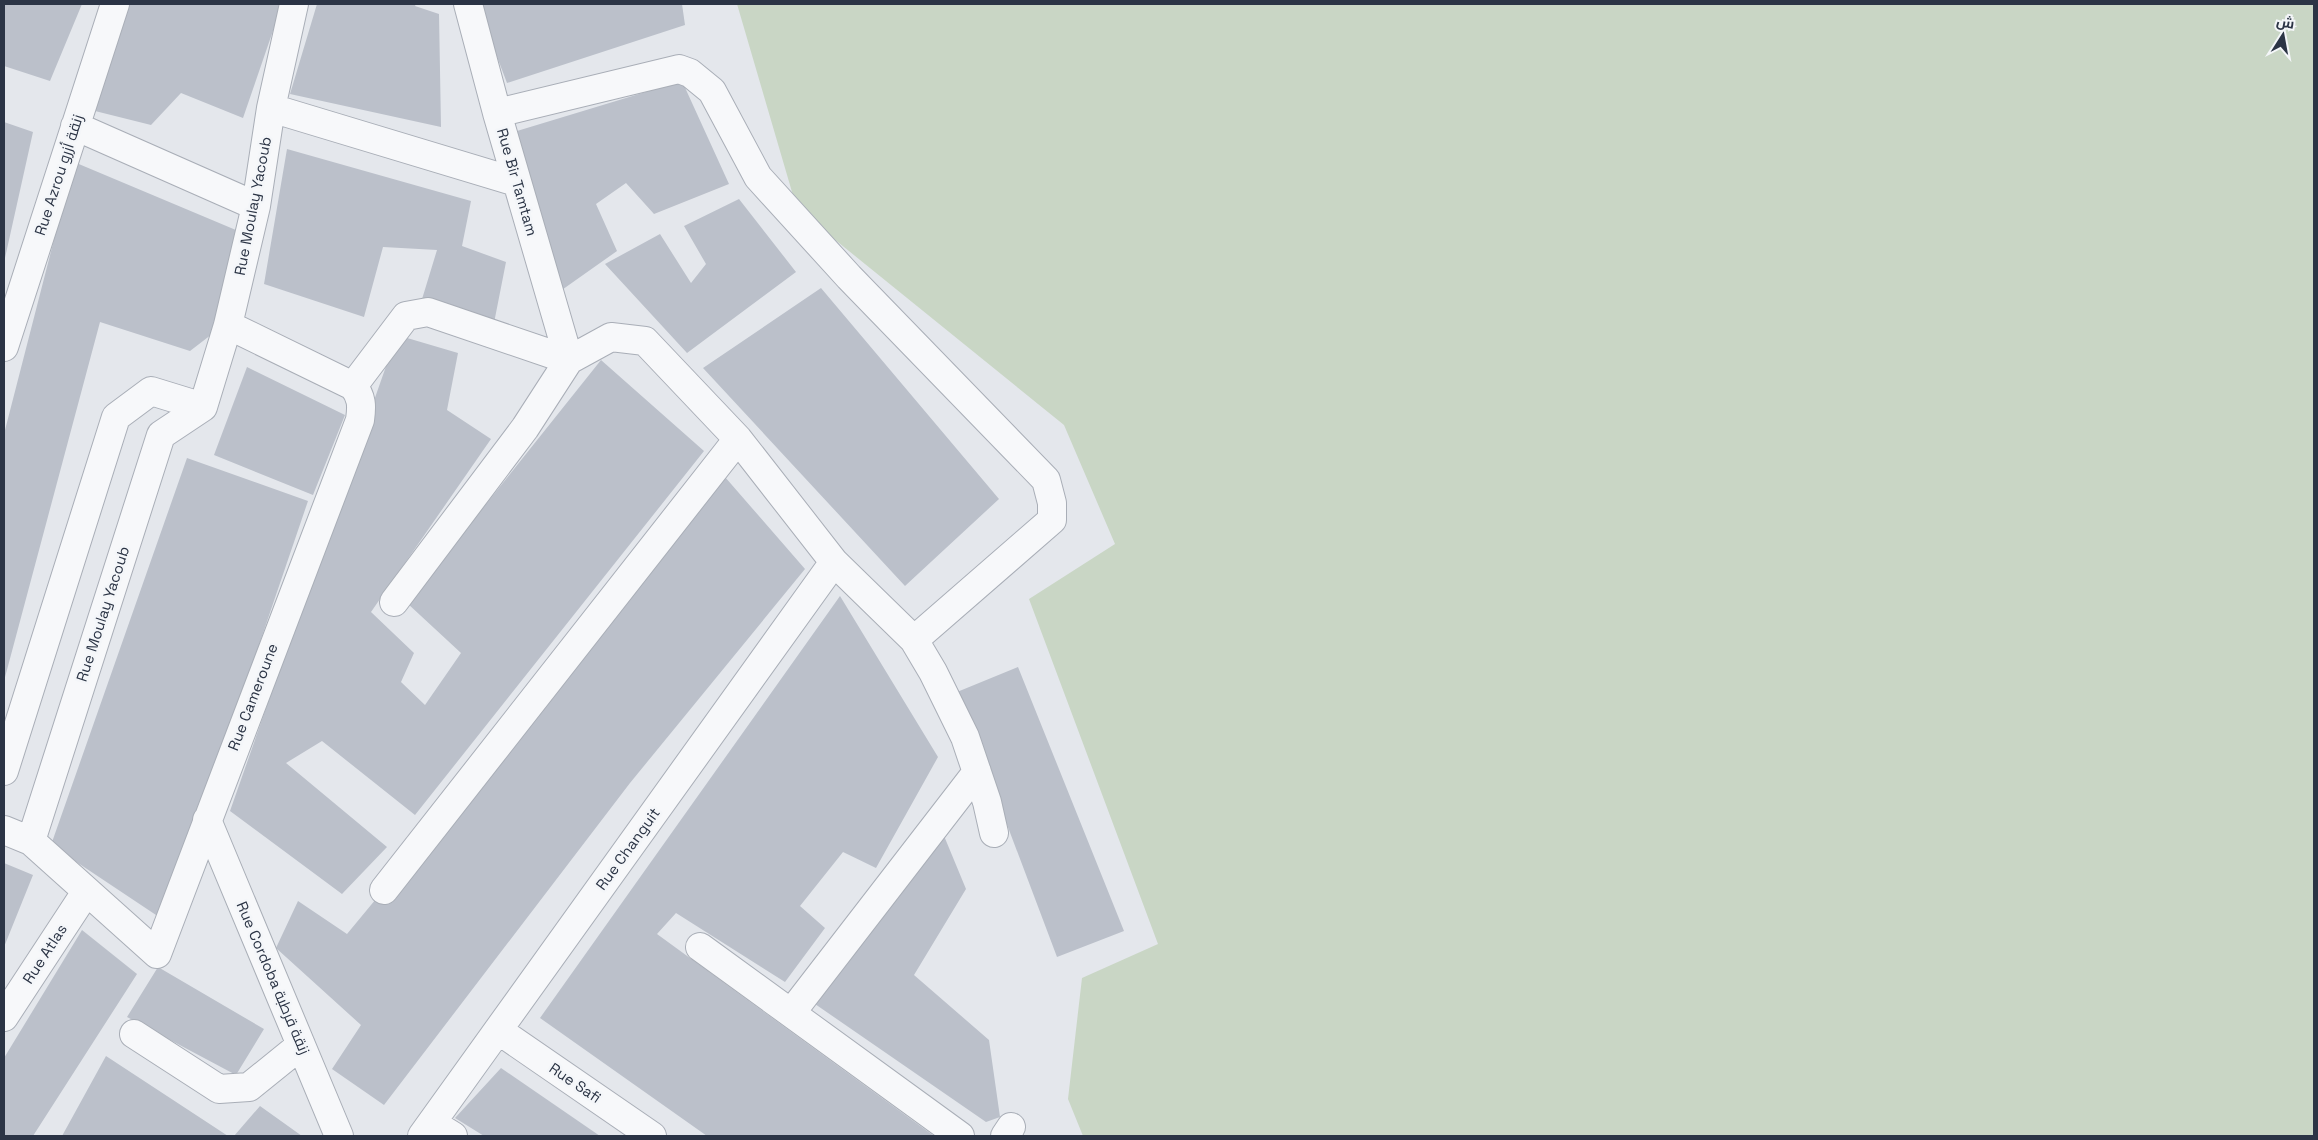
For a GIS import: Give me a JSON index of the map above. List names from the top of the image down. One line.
{"streets":{"street":["Rue Azrou زنقة أزرو","Rue Bir Tamtam","Rue Moulay Yacoub","Rue Cameroune","Rue Changuit","Rue Atlas","Rue Cordoba زنقة قرطبة","Rue Safi"]},"crossings":[["Rue Moulay Yacoub","Rue Cameroune"],["Rue Cameroune","Rue Atlas"],["Rue Cameroune","Rue Cordoba زنقة قرطبة"],["Rue Changuit","Rue Safi"]],"north":"top"}
